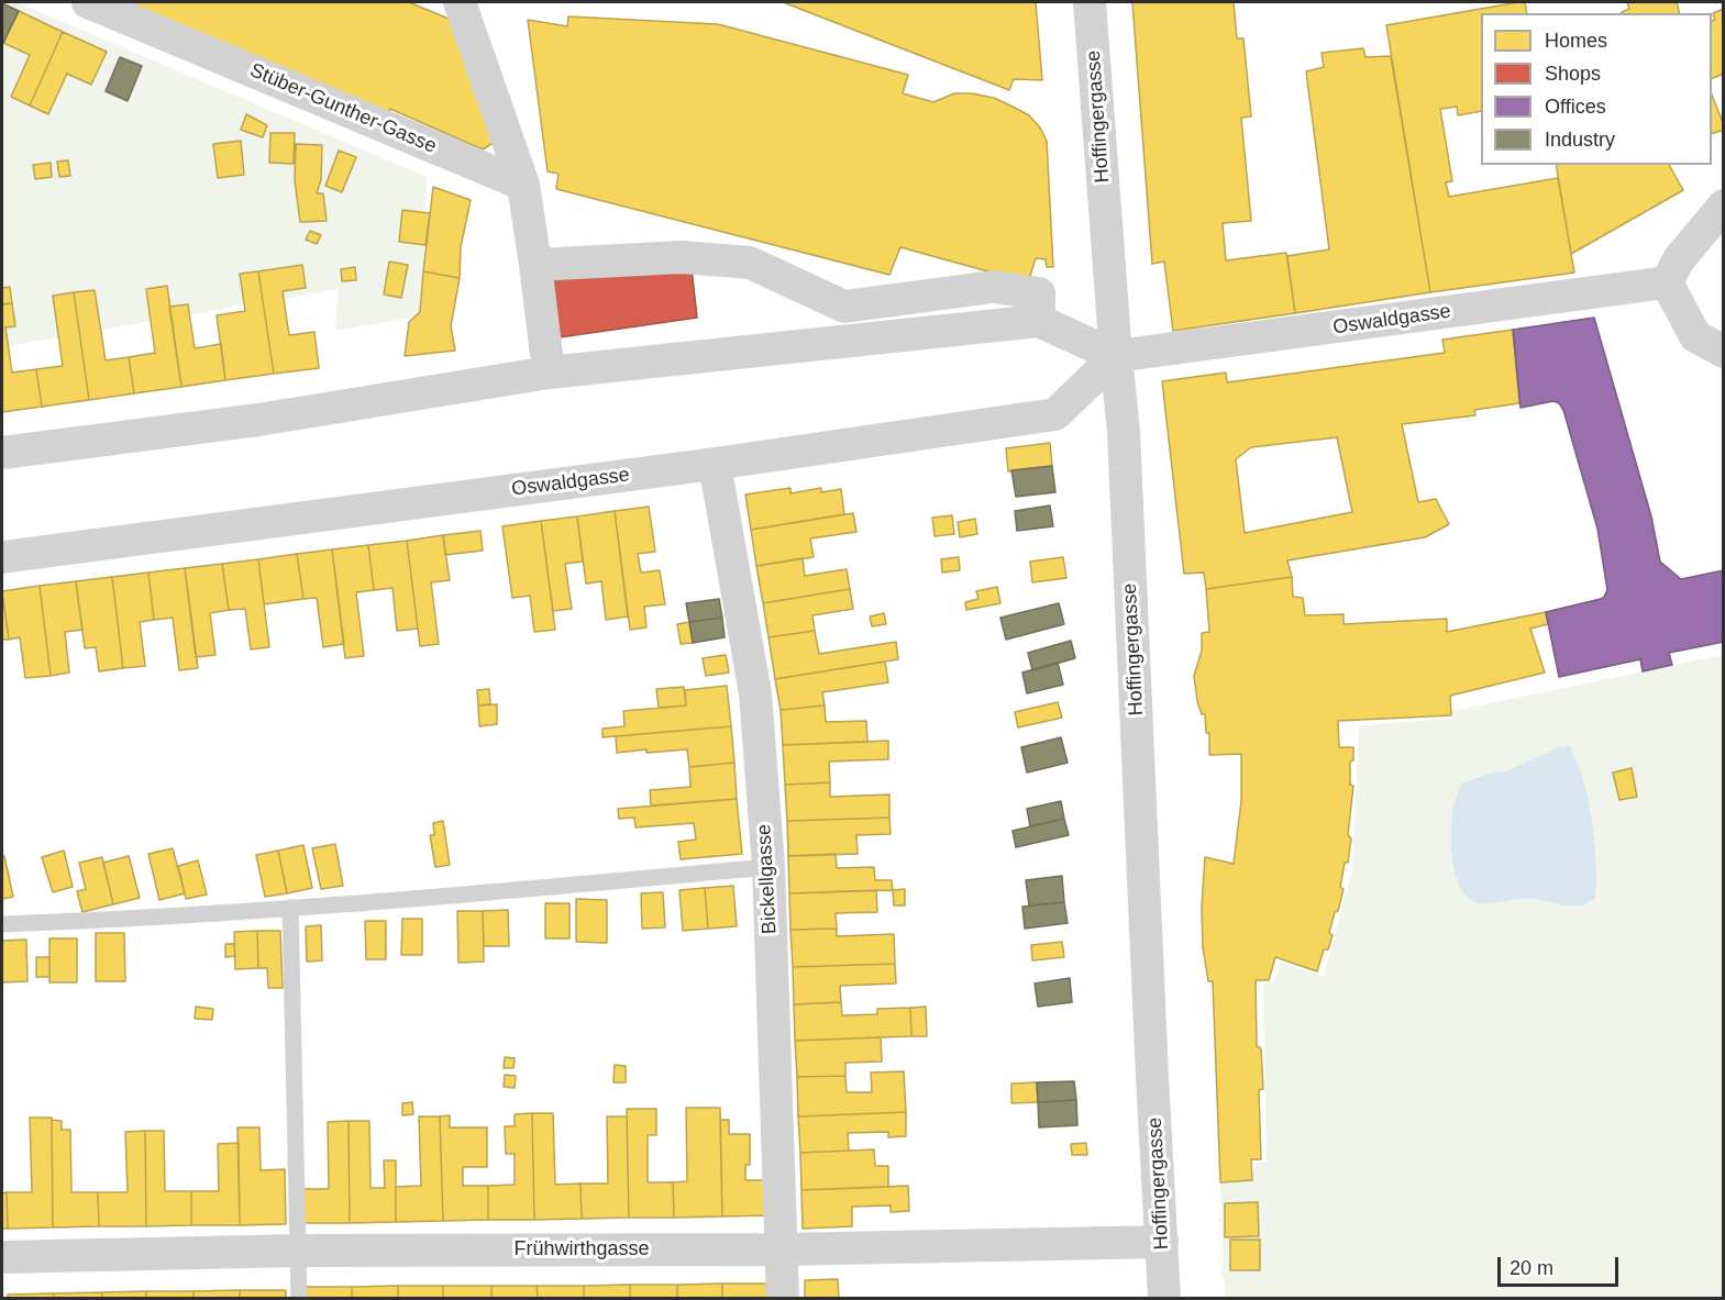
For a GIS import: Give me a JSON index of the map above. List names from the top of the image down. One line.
{"streets":{"street":["Stüber-Gunther-Gasse","Hoffingergasse","Oswaldgasse","Bickellgasse","Frühwirthgasse"]},"crossings":[["Hoffingergasse","Oswaldgasse"],["Hoffingergasse","Frühwirthgasse"],["Oswaldgasse","Bickellgasse"],["Bickellgasse","Frühwirthgasse"]],"legend":["Homes","Shops","Offices","Industry"],"scale_bar":"20 m"}
